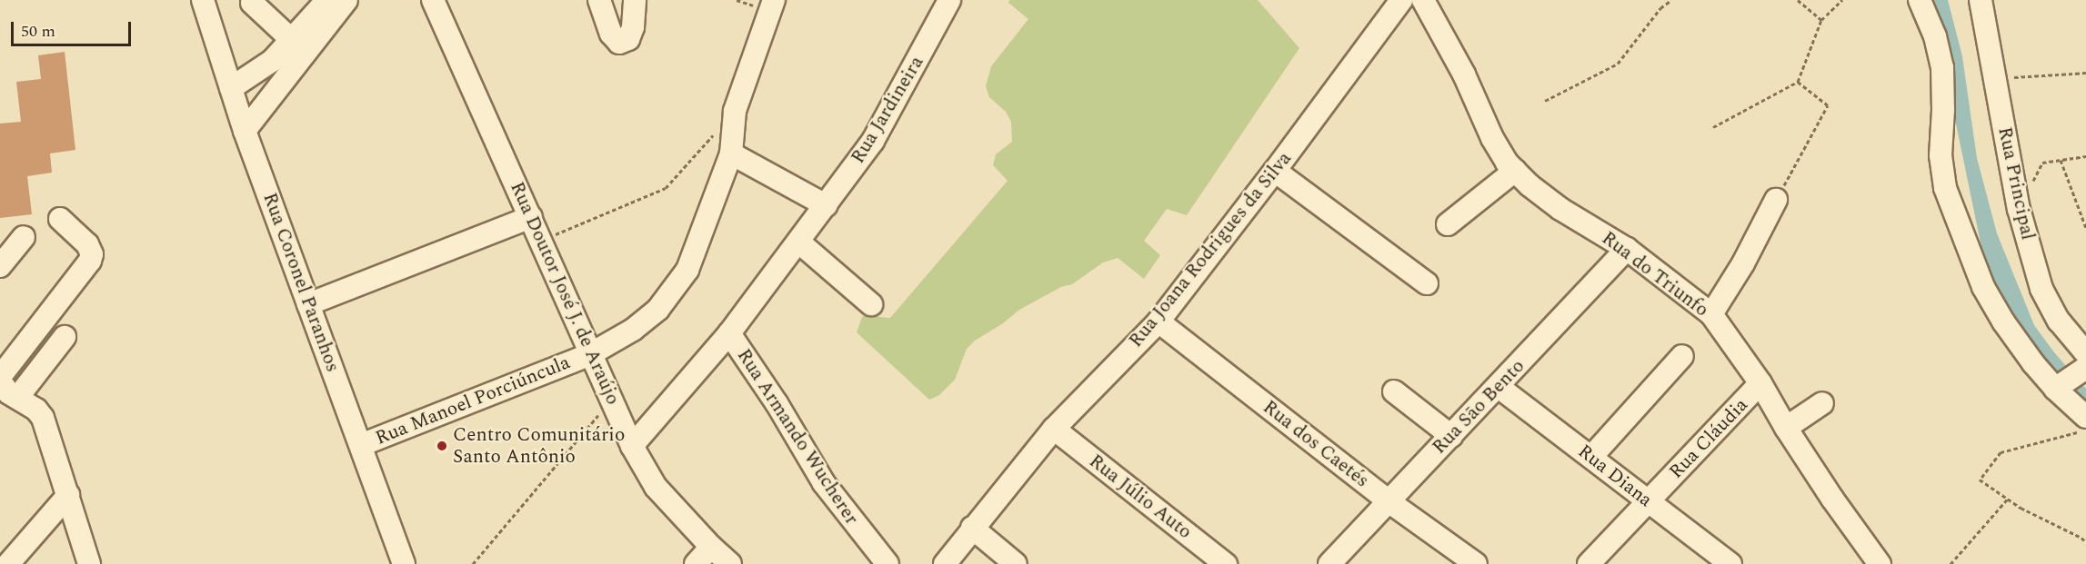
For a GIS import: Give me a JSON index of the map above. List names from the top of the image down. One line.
{"streets":{"street":["Rua Jardineira","Rua Principal","Rua Joana Rodrigues da Silva","Rua do Triunfo","Rua Coronel Paranhos","Rua Doutor José J. de Araújo","Rua Manoel Porciúncula","Rua São Bento","Rua Armando Wucherer","Rua Cláudia","Rua dos Caetés","Rua Diana","Rua Júlio Auto"]},"crossings":[["Rua Jardineira","Rua Doutor José J. de Araújo"],["Rua Jardineira","Rua Armando Wucherer"],["Rua Joana Rodrigues da Silva","Rua dos Caetés"],["Rua Joana Rodrigues da Silva","Rua Júlio Auto"],["Rua do Triunfo","Rua São Bento"],["Rua do Triunfo","Rua Cláudia"],["Rua Coronel Paranhos","Rua Manoel Porciúncula"],["Rua Doutor José J. de Araújo","Rua Manoel Porciúncula"],["Rua São Bento","Rua dos Caetés"],["Rua São Bento","Rua Diana"],["Rua Cláudia","Rua Diana"]],"places":["Centro Comunitário Santo Antônio"],"scale_bar":"50 m"}
